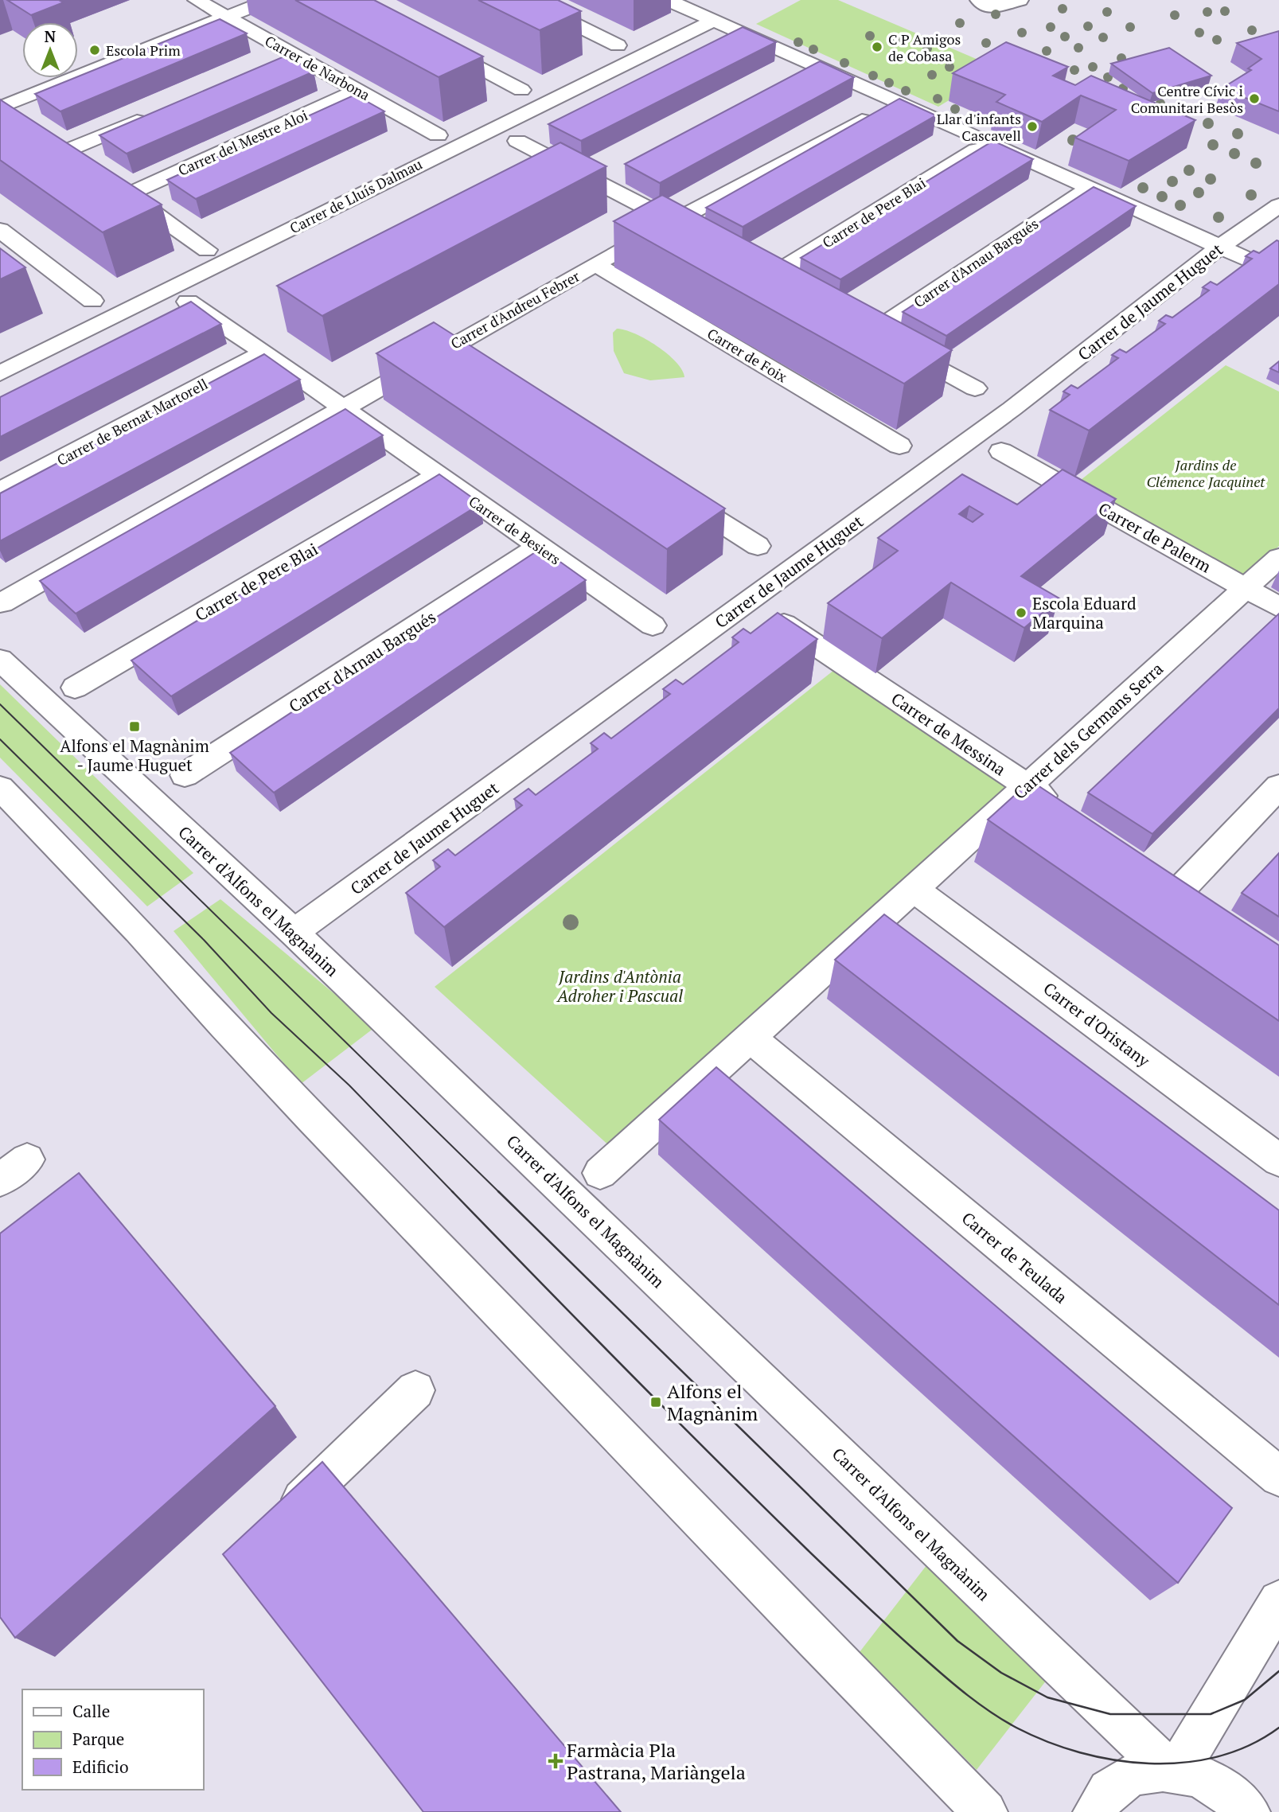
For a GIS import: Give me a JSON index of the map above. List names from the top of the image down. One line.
{"streets":{"street":["Carrer de Narbona","Carrer del Mestre Aloi","Carrer de Lluís Dalmau","Carrer de Pere Blai","Carrer d'Arnau Bargués","Carrer de Jaume Huguet","Carrer d'Andreu Febrer","Carrer de Foix","Carrer de Bernat Martorell","Carrer de Besiers","Carrer de Palerm","Carrer dels Germans Serra","Carrer de Messina","Carrer d'Alfons el Magnànim","Carrer d'Oristany","Carrer de Teulada"]},"crossings":[["Carrer de Narbona","Carrer del Mestre Aloi"],["Carrer de Pere Blai","Carrer de Besiers"],["Carrer d'Arnau Bargués","Carrer de Besiers"],["Carrer de Jaume Huguet","Carrer d'Alfons el Magnànim"],["Carrer d'Andreu Febrer","Carrer de Foix"],["Carrer d'Andreu Febrer","Carrer de Besiers"],["Carrer de Bernat Martorell","Carrer de Besiers"],["Carrer de Palerm","Carrer dels Germans Serra"],["Carrer dels Germans Serra","Carrer de Messina"],["Carrer dels Germans Serra","Carrer d'Oristany"],["Carrer dels Germans Serra","Carrer de Teulada"]],"parks":["Jardins de Clémence Jacquinet","Jardins d'Antònia Adroher i Pascual"],"places":{"other":["C P Amigos de Cobasa","Escola Prim","Centre Cívic i Comunitari Besòs","Llar d'infants Cascavell","Escola Eduard Marquina"],"transit":["Alfons el Magnànim - Jaume Huguet","Alfons el Magnànim"],"health":["Farmàcia Pla Pastrana, Mariàngela"]},"legend":["Calle","Parque","Edificio"],"north":"top"}
